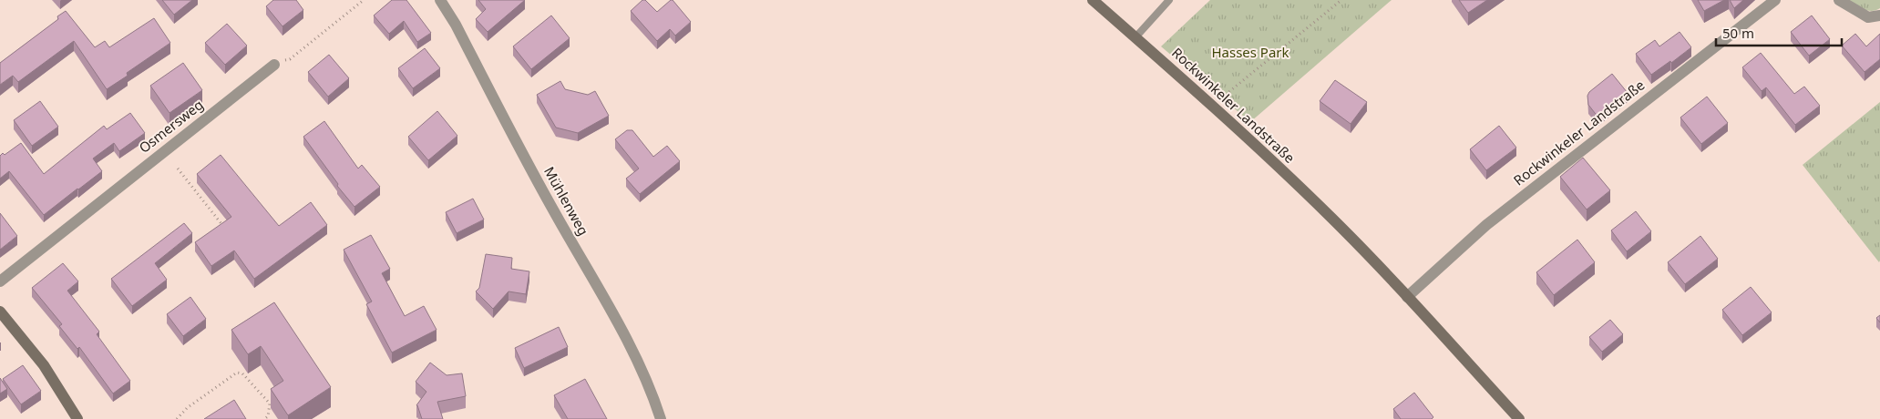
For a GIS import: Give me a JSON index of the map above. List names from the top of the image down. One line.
{"streets":{"main road":["Rockwinkeler Landstraße"],"street":["Osmersweg","Mühlenweg"]},"parks":["Hasses Park"],"scale_bar":"50 m"}
